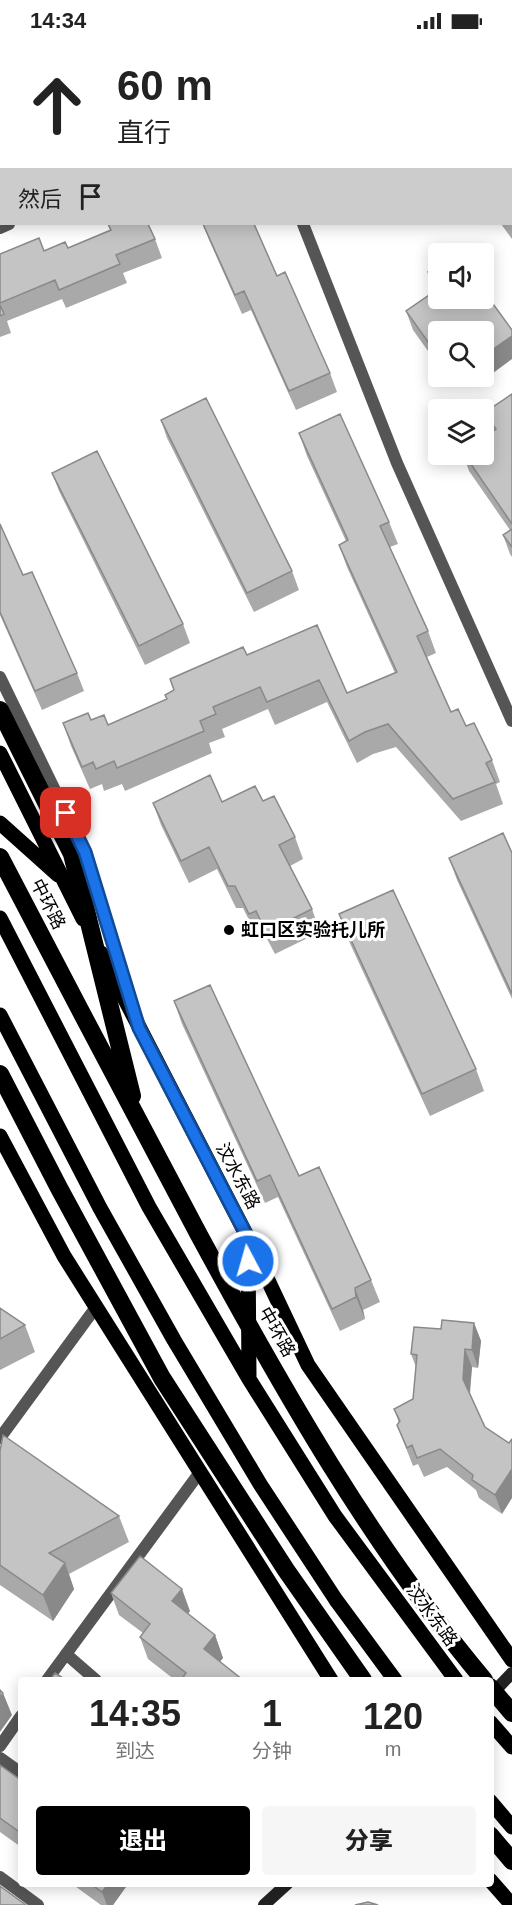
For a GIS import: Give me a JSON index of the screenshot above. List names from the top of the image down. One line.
{"streets":{"highway":["中环路"],"main road":["汶水东路"]},"places":["虹口区实验托儿所"],"page":{"status":"14:34","turn":["60 m","直行"],"then":"然后","eta":["14:35","到达","1","分钟","120","m"],"buttons":["退出","分享"]}}
